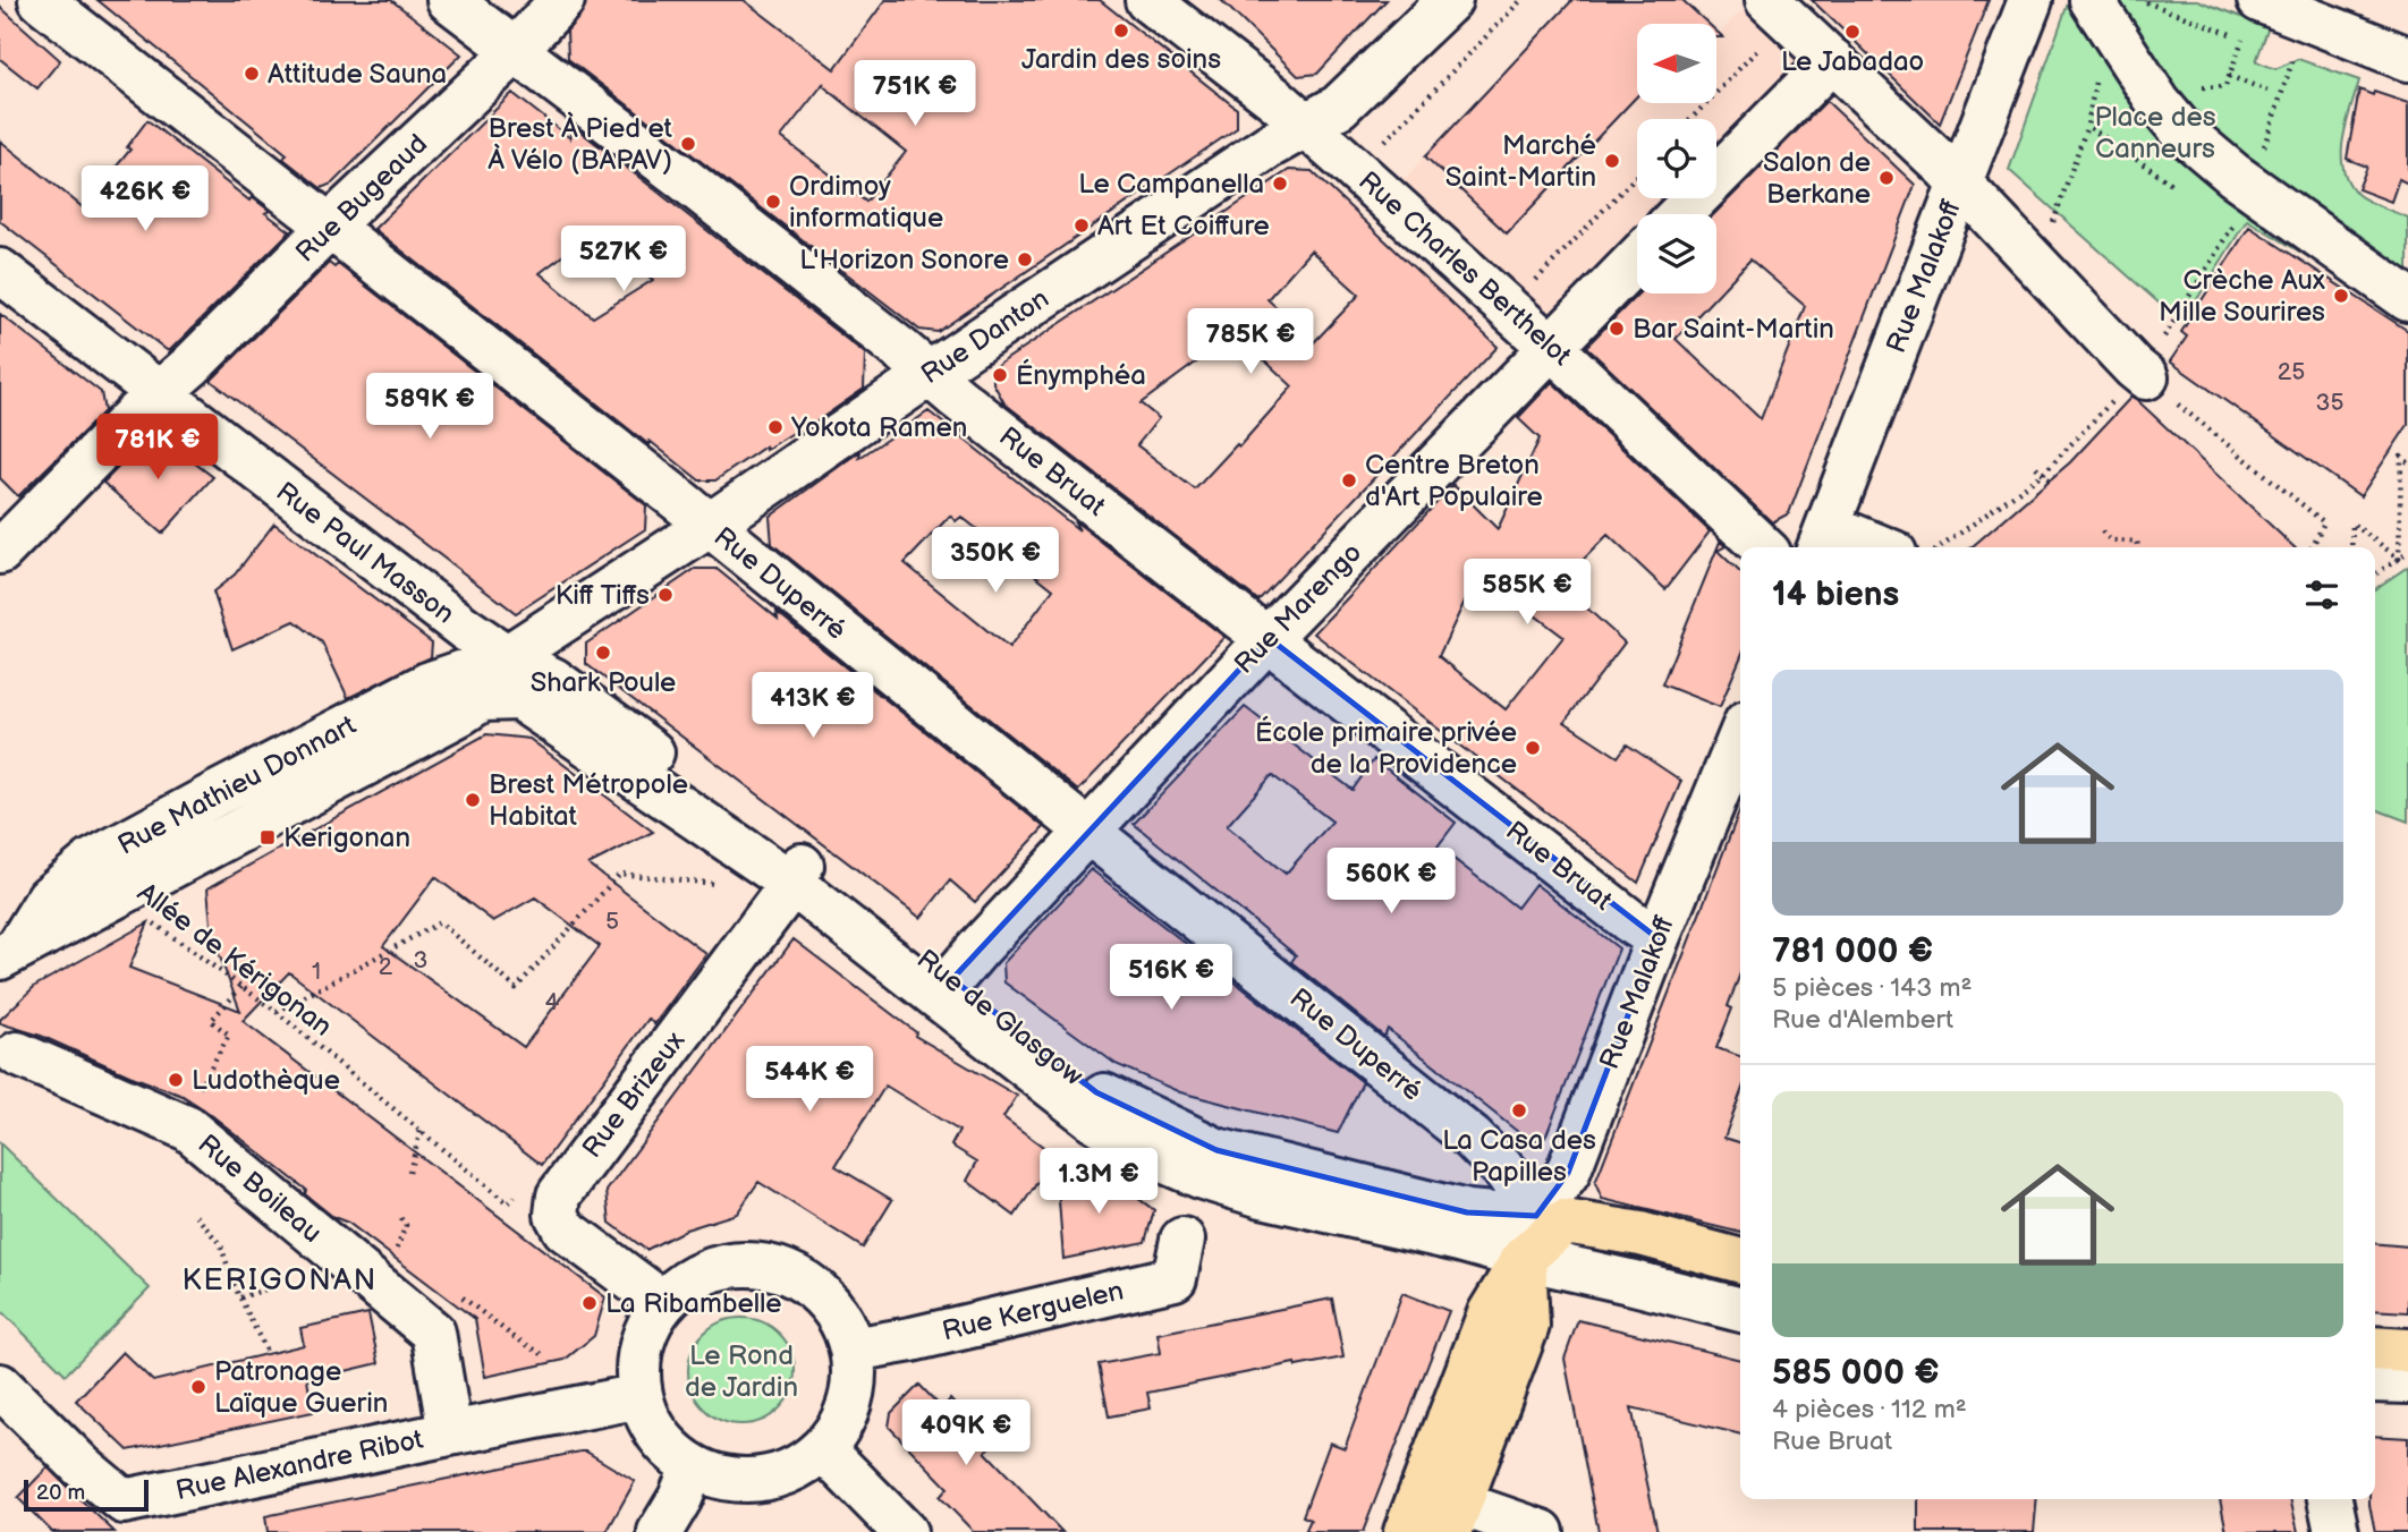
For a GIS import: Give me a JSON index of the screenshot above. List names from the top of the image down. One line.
{"streets":{"main road":["Rue de Glasgow"],"street":["Rue Bugeaud","Rue Charles Berthelot","Rue Malakoff","Rue Danton","Rue Bruat","Rue Paul Masson","Rue Duperré","Rue Marengo","Rue Mathieu Donnart","Rue Brizeux","Rue Boileau","Rue Kerguelen","Rue Alexandre Ribot"],"path":["Allée de Kérigonan"]},"crossings":[["Rue Bugeaud","Rue Bruat"],["Rue Bugeaud","Rue Paul Masson"],["Rue Bugeaud","Rue Duperré"],["Rue Charles Berthelot","Rue Danton"],["Rue Charles Berthelot","Rue Marengo"],["Rue Malakoff","Rue Bruat"],["Rue Malakoff","Rue Duperré"],["Rue Malakoff","Rue de Glasgow"],["Rue Danton","Rue Bruat"],["Rue Danton","Rue Paul Masson"],["Rue Danton","Rue Duperré"],["Rue Danton","Rue Mathieu Donnart"],["Rue Danton","Rue de Glasgow"],["Rue Bruat","Rue Marengo"],["Rue Paul Masson","Rue Mathieu Donnart"],["Rue Paul Masson","Rue de Glasgow"],["Rue Duperré","Rue Marengo"],["Rue Duperré","Rue de Glasgow"],["Rue Marengo","Rue de Glasgow"],["Rue Mathieu Donnart","Rue de Glasgow"],["Rue de Glasgow","Rue Brizeux"],["Rue Brizeux","Rue Kerguelen"],["Rue Brizeux","Rue Alexandre Ribot"],["Rue Boileau","Rue Alexandre Ribot"],["Rue Kerguelen","Rue Alexandre Ribot"]],"districts":["KERIGONAN"],"parks":["Place des Canneurs","Le Rond de Jardin"],"places":{"other":["Jardin des soins","Le Jabadao","Attitude Sauna","Brest À Pied et À Vélo (BAPAV)","Marché Saint-Martin","Salon de Berkane","Le Campanella","Ordimoy informatique","Art Et Coiffure","L'Horizon Sonore","Crèche Aux Mille Sourires","Bar Saint-Martin","Énymphéa","Yokota Ramen","Centre Breton d'Art Populaire","Kiff Tiffs","Shark Poule","École primaire privée de la Providence","Brest Métropole Habitat","Ludothèque","La Casa des Papilles","La Ribambelle","Patronage Laïque Guerin"],"transit":["Kerigonan"]},"house_numbers":["25","35","5","3","2","1","4"],"scale_bar":"20 m","north":"left","page":{"price":["751K €","426K €","527K €","785K €","589K €","781K €","350K €","585K €","413K €","560K €","516K €","544K €","1.3M €","409K €"],"heading":"14 biens","list":[{"name":"781 000 €","note":"5 pièces · 143 m² · Rue d'Alembert"},{"name":"585 000 €","note":"4 pièces · 112 m² · Rue Bruat"}],"scale":"20 m"}}
